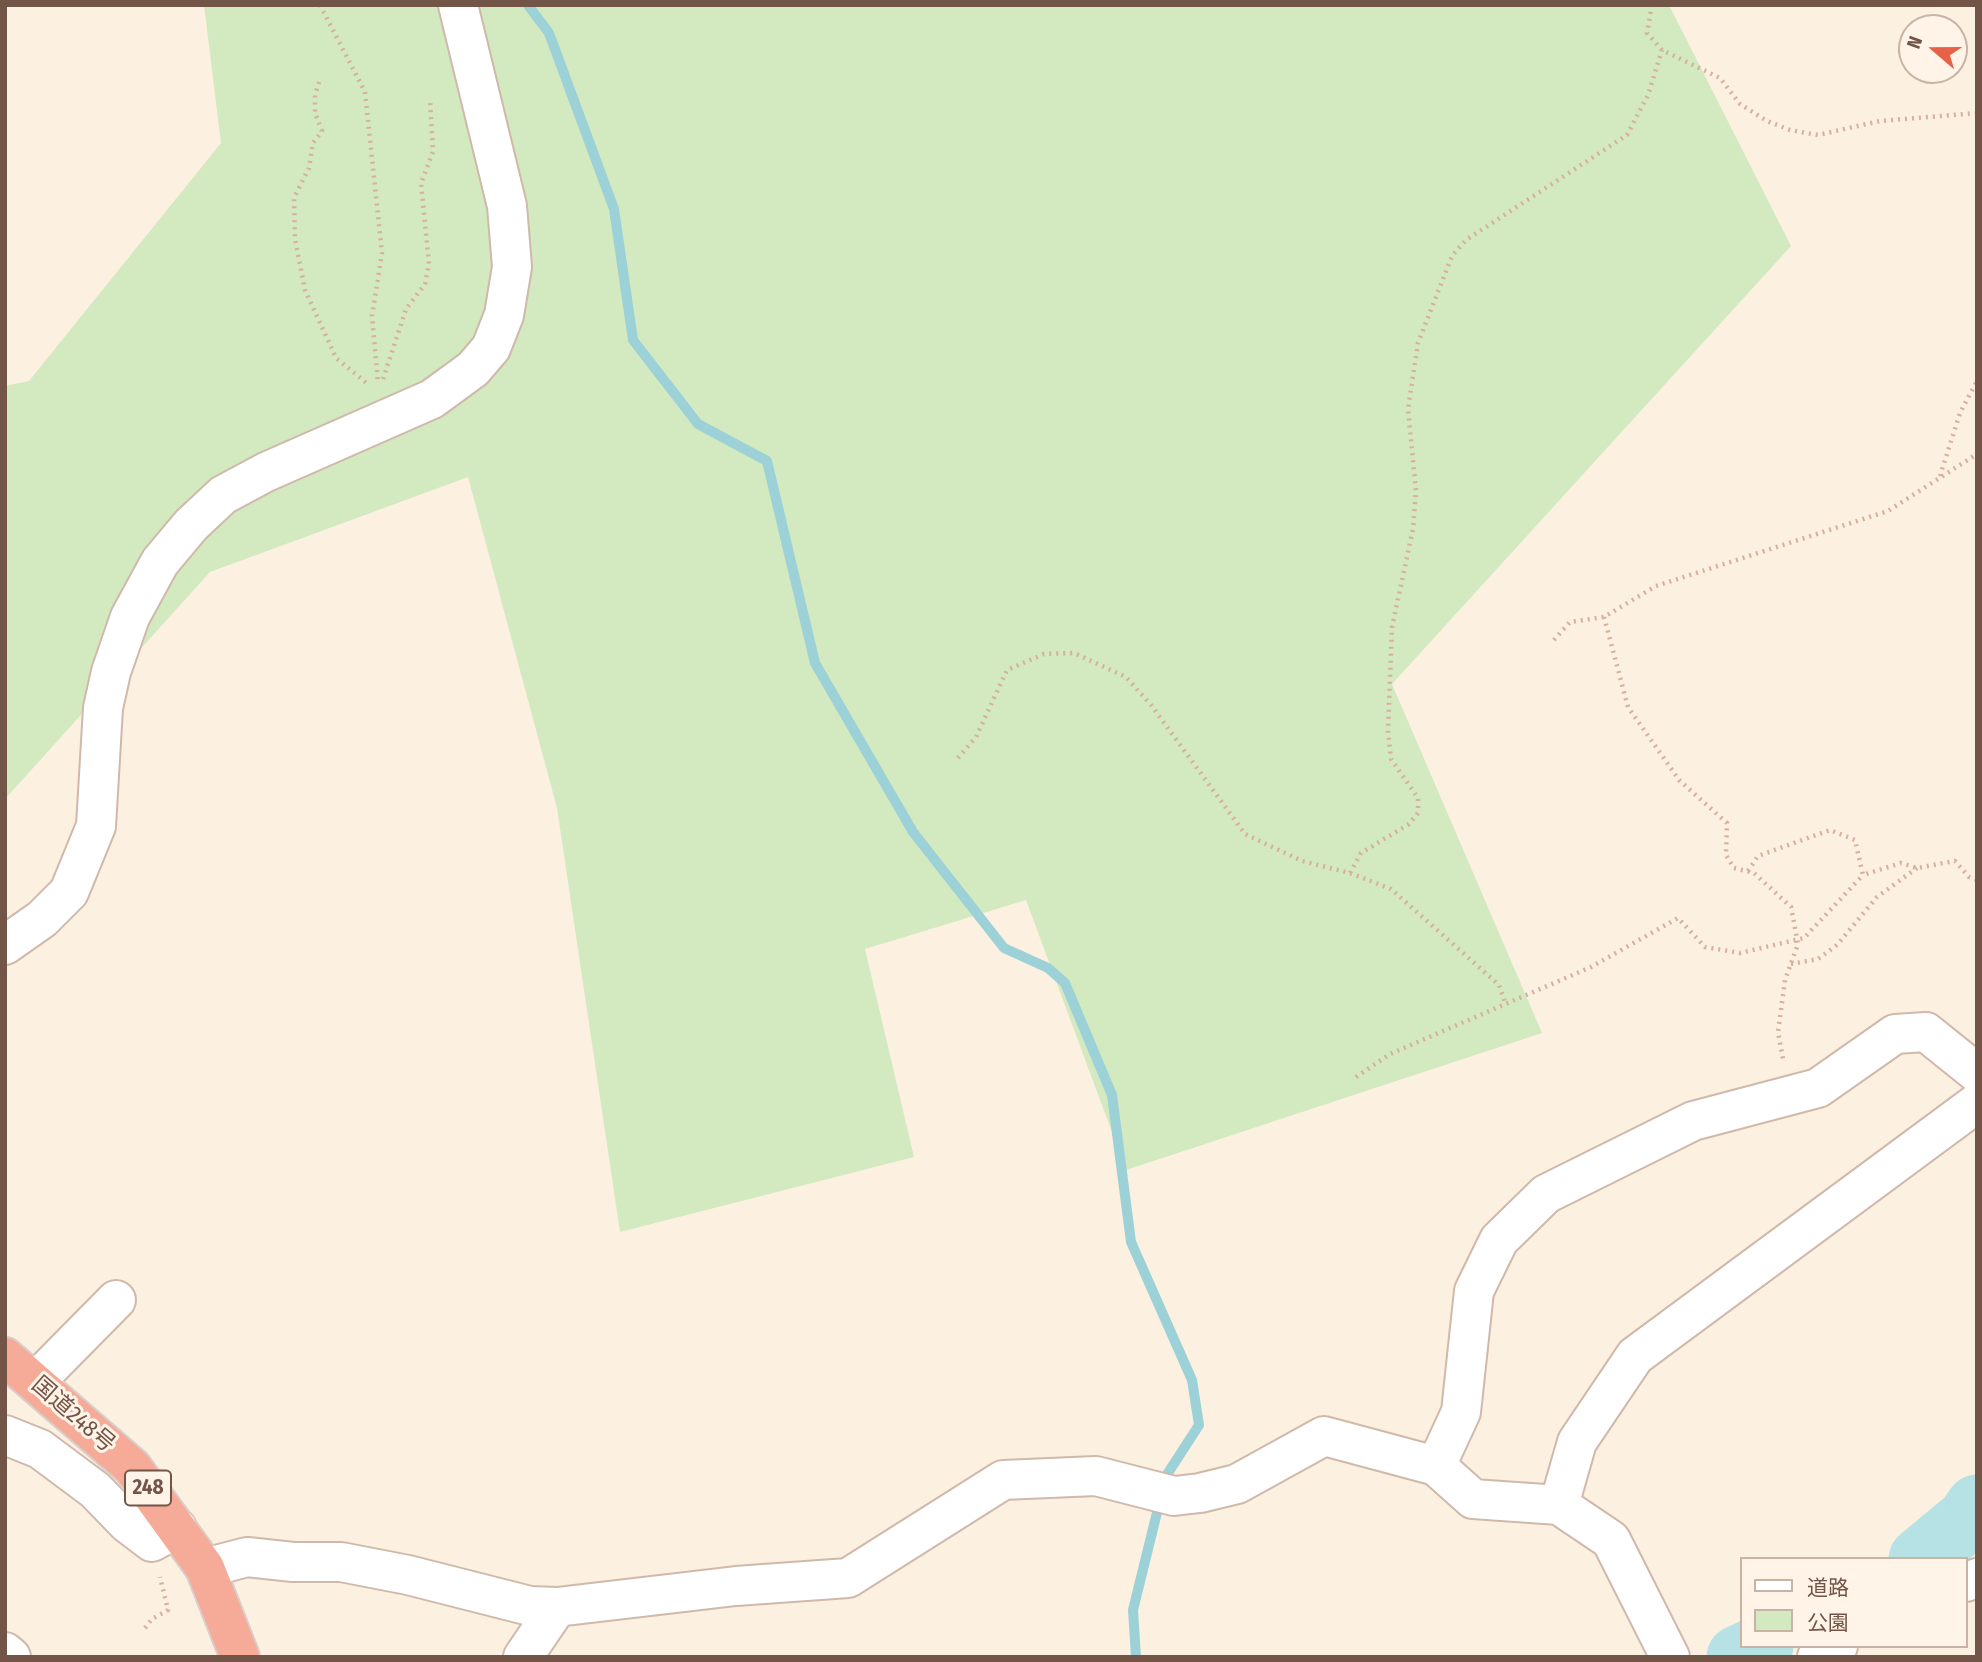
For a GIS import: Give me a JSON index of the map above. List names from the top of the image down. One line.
{"streets":{"highway":["国道248号","248"]},"legend":["道路","公園"],"north":"left"}
